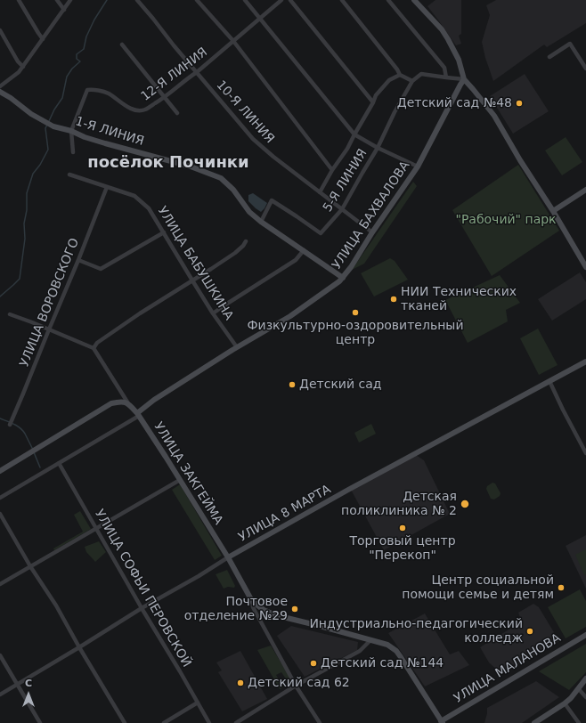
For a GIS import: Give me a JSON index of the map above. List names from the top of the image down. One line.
{"streets":{"street":["12-Я ЛИНИЯ","10-Я ЛИНИЯ","1-Я ЛИНИЯ","5-Я ЛИНИЯ","УЛИЦА БАХВАЛОВА","УЛИЦА БАБУШКИНА","УЛИЦА ВОРОВСКОГО","УЛИЦА ЗАКГЕЙМА","УЛИЦА 8 МАРТА","УЛИЦА СОФЬИ ПЕРОВСКОЙ","УЛИЦА МАЛАНОВА"]},"crossings":[["12-Я ЛИНИЯ","10-Я ЛИНИЯ"],["12-Я ЛИНИЯ","1-Я ЛИНИЯ"],["10-Я ЛИНИЯ","5-Я ЛИНИЯ"],["10-Я ЛИНИЯ","УЛИЦА БАХВАЛОВА"],["1-Я ЛИНИЯ","5-Я ЛИНИЯ"],["1-Я ЛИНИЯ","УЛИЦА БАХВАЛОВА"],["УЛИЦА БАХВАЛОВА","УЛИЦА БАБУШКИНА"],["УЛИЦА БАХВАЛОВА","УЛИЦА ЗАКГЕЙМА"],["УЛИЦА БАБУШКИНА","УЛИЦА ВОРОВСКОГО"],["УЛИЦА ЗАКГЕЙМА","УЛИЦА 8 МАРТА"],["УЛИЦА ЗАКГЕЙМА","УЛИЦА МАЛАНОВА"],["УЛИЦА 8 МАРТА","УЛИЦА СОФЬИ ПЕРОВСКОЙ"]],"districts":["посёлок Починки"],"parks":["\"Рабочий\" парк"],"places":["Детский сад №48","НИИ Технических тканей","Физкультурно-оздоровительный центр","Детский сад","Детская поликлиника № 2","Торговый центр \"Перекоп\"","Центр социальной помощи семье и детям","Почтовое отделение №29","Индустриально-педагогический колледж","Детский сад №144","Детский сад 62"],"north":"top"}
